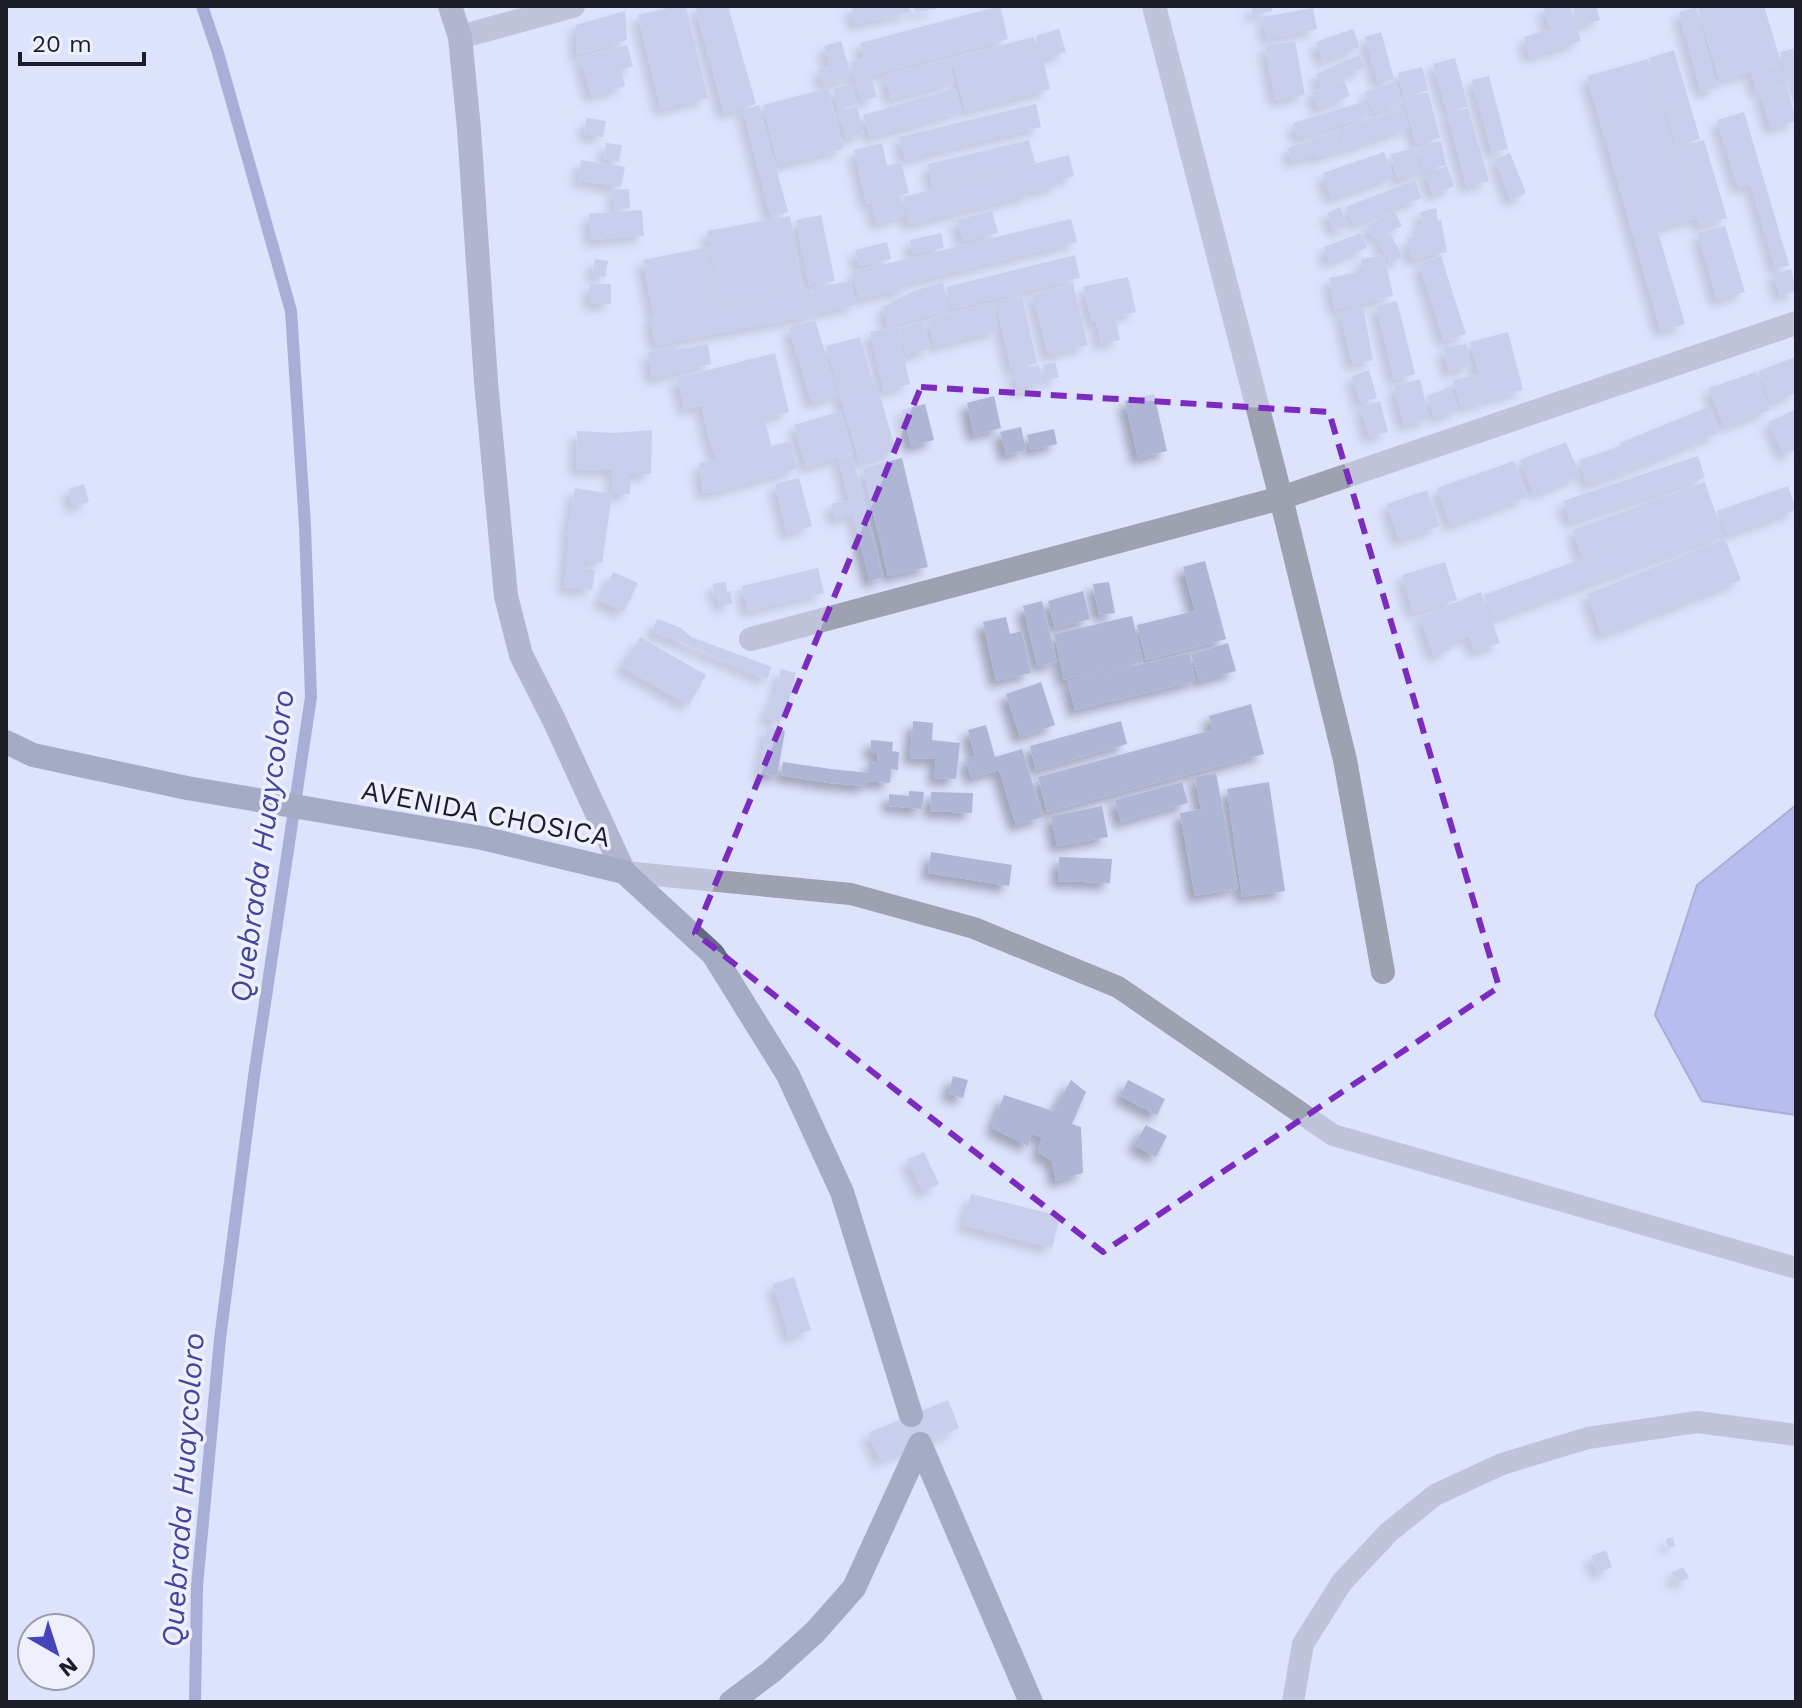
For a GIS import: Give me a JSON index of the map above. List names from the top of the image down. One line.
{"streets":{"main road":["AVENIDA CHOSICA"]},"water":["Quebrada Huaycoloro"],"scale_bar":"20 m","north":"bottom right"}
